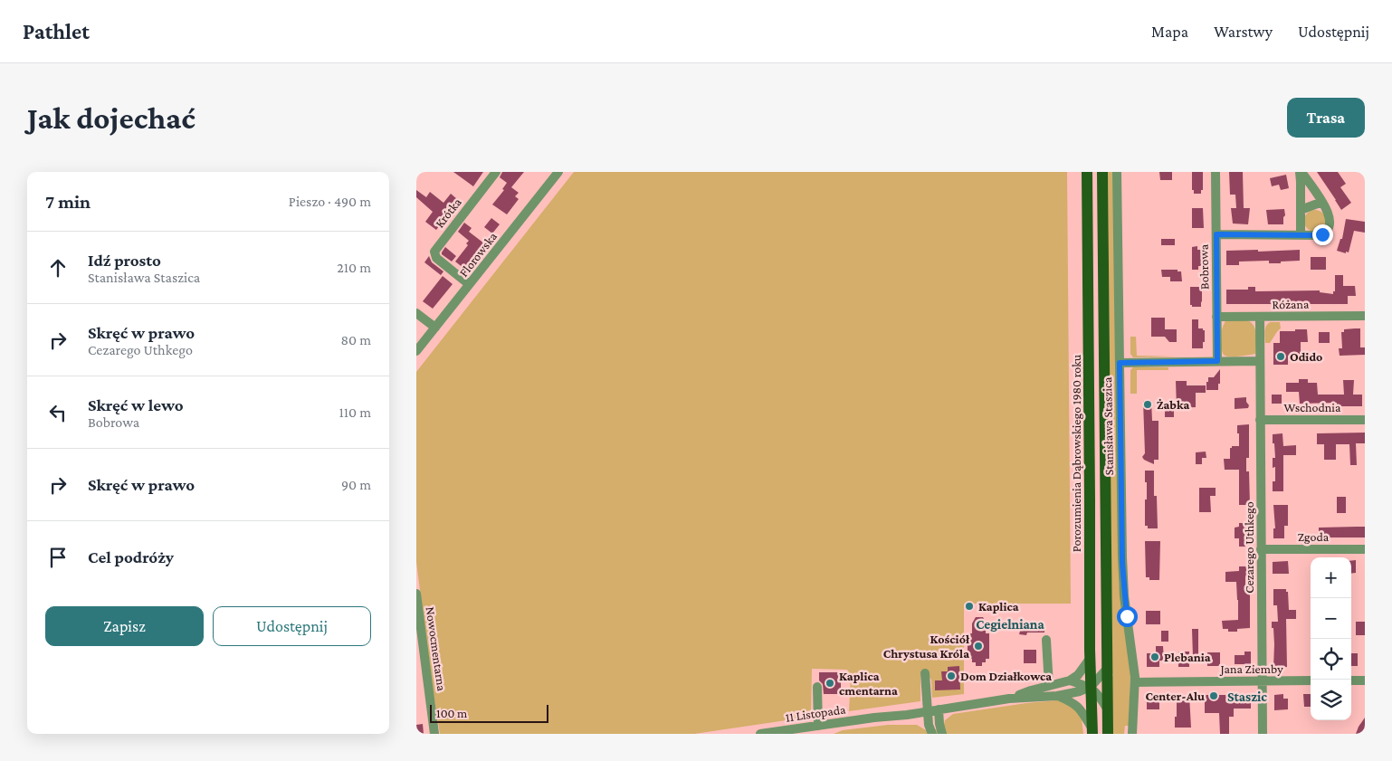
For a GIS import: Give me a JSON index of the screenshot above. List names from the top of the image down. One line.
{"streets":{"main road":["Porozumienia Dąbrowskiego 1980 roku"],"street":["Krótka","Florowska","Bobrowa","Różana","Wschodnia","Stanisława Staszica","Zgoda","Cezarego Uthkego","Nowocmentarna","Jana Ziemby","11 Listopada"]},"crossings":[["Krótka","Florowska"],["Bobrowa","Różana"],["Różana","Cezarego Uthkego"],["Wschodnia","Cezarego Uthkego"],["Stanisława Staszica","Jana Ziemby"],["Porozumienia Dąbrowskiego 1980 roku","11 Listopada"],["Zgoda","Cezarego Uthkego"],["Cezarego Uthkego","Jana Ziemby"]],"districts":["Cegielniana","Staszic"],"places":["Odido","Żabka","Kaplica","Kościół Chrystusa Króla","Plebania","Dom Działkowca","Kaplica cmentarna","Center-Alu"],"scale_bar":"100 m","page":{"header":"Pathlet","nav":["Mapa","Warstwy","Udostępnij"],"buttons":["Trasa",["Zapisz","Udostępnij"]],"title":"Jak dojechać","heading":["7 min","Pieszo · 490 m"],"list":[["Idź prosto","Stanisława Staszica","210 m"],["Skręć w prawo","Cezarego Uthkego","80 m"],["Skręć w lewo","Bobrowa","110 m"],["Skręć w prawo","90 m"],"Cel podróży"],"map_buttons":["+","−"],"scale":"100 m"}}
